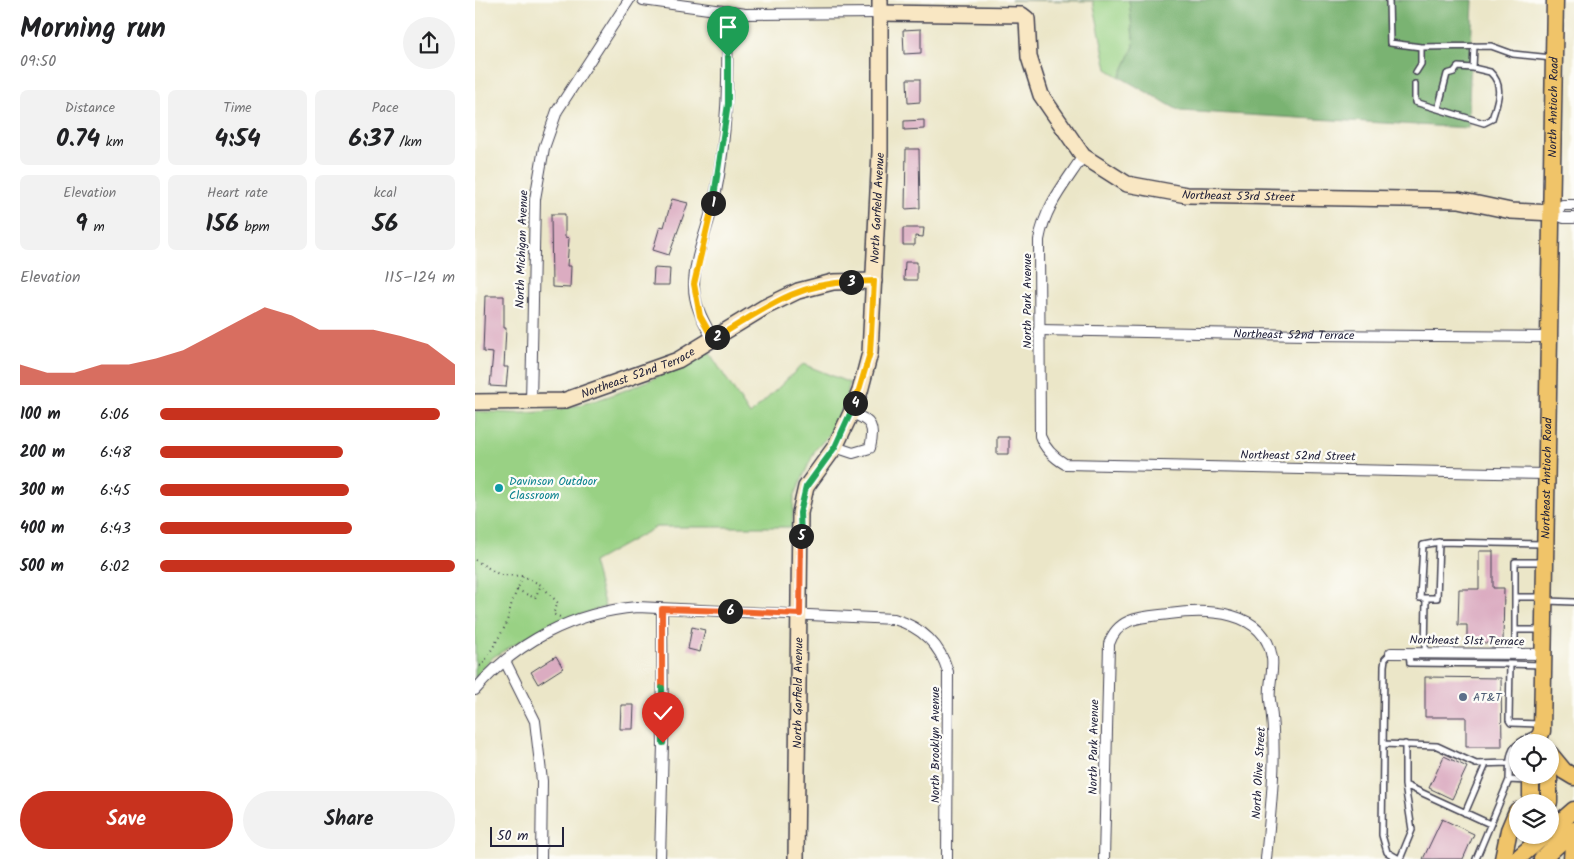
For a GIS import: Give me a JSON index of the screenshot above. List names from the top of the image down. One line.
{"streets":{"main road":["North Antioch Road","Northeast Antioch Road"],"street":["Northeast 53rd Street","North Garfield Avenue","North Michigan Avenue","North Park Avenue","Northeast 52nd Terrace","Northeast 52nd Street","Northeast 51st Terrace","North Brooklyn Avenue","North Olive Street"]},"crossings":[["North Antioch Road","Northeast 53rd Street"],["North Antioch Road","Northeast Antioch Road"],["Northeast 53rd Street","North Garfield Avenue"],["Northeast 53rd Street","North Park Avenue"],["Northeast 53rd Street","Northeast Antioch Road"],["North Garfield Avenue","Northeast 52nd Terrace"],["North Garfield Avenue","North Brooklyn Avenue"],["North Michigan Avenue","Northeast 52nd Terrace"],["North Park Avenue","Northeast 52nd Terrace"],["North Park Avenue","Northeast 52nd Street"],["North Park Avenue","North Olive Street"],["Northeast 52nd Terrace","Northeast Antioch Road"],["Northeast 52nd Street","Northeast Antioch Road"],["Northeast Antioch Road","Northeast 51st Terrace"]],"places":["Davinson Outdoor Classroom","AT&T"],"scale_bar":"50 m","page":{"heading":["Morning run","09:50"],"stats":[["Distance","0.74 km"],["Time","4:54"],["Pace","6:37 /km"],["Elevation","9 m"],["Heart rate","156 bpm"],["kcal","56"]],"pins":["1","3","2","4","5","6"],"chart":["Elevation","115–124 m"],"list":[{"name":"100 m","note":"6:06"},{"name":"200 m","note":"6:48"},{"name":"300 m","note":"6:45"},{"name":"400 m","note":"6:43"},{"name":"500 m","note":"6:02"}],"buttons":["Save","Share"],"scale":"50 m"}}
